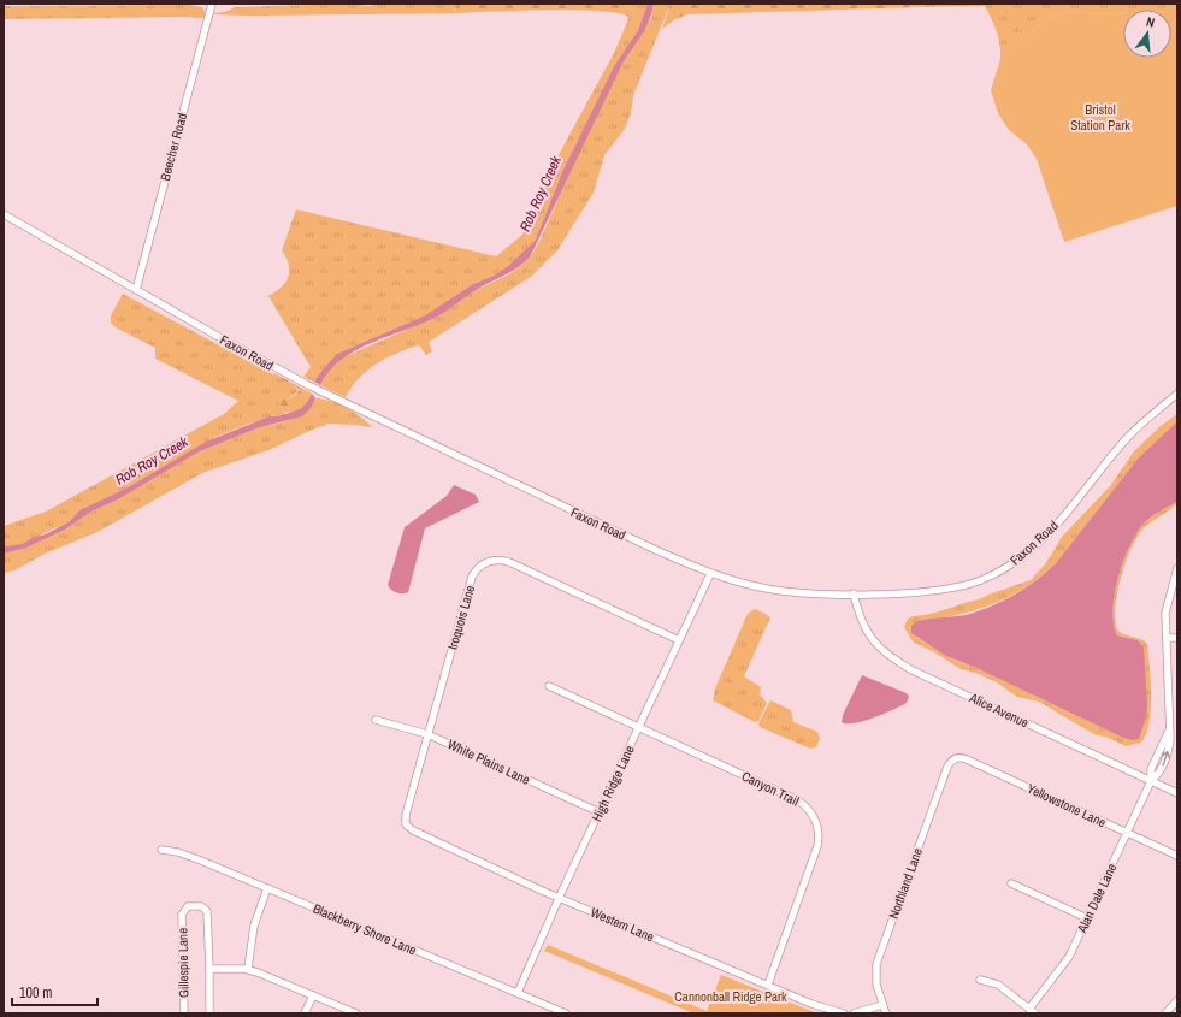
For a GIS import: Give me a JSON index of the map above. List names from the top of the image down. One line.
{"streets":{"street":["Beecher Road","Faxon Road","Iroquois Lane","Alice Avenue","White Plains Lane","High Ridge Lane","Canyon Trail","Yellowstone Lane","Northland Lane","Alan Dale Lane","Western Lane","Blackberry Shore Lane","Gillespie Lane"]},"crossings":[["Beecher Road","Faxon Road"],["Faxon Road","Alice Avenue"],["Faxon Road","High Ridge Lane"],["Iroquois Lane","White Plains Lane"],["Iroquois Lane","High Ridge Lane"],["Iroquois Lane","Western Lane"],["Alice Avenue","Alan Dale Lane"],["White Plains Lane","High Ridge Lane"],["High Ridge Lane","Canyon Trail"],["High Ridge Lane","Western Lane"],["High Ridge Lane","Blackberry Shore Lane"],["Canyon Trail","Western Lane"],["Yellowstone Lane","Northland Lane"],["Yellowstone Lane","Alan Dale Lane"]],"water":["Rob Roy Creek"],"parks":["Bristol Station Park","Cannonball Ridge Park"],"scale_bar":"100 m","north":"top"}
